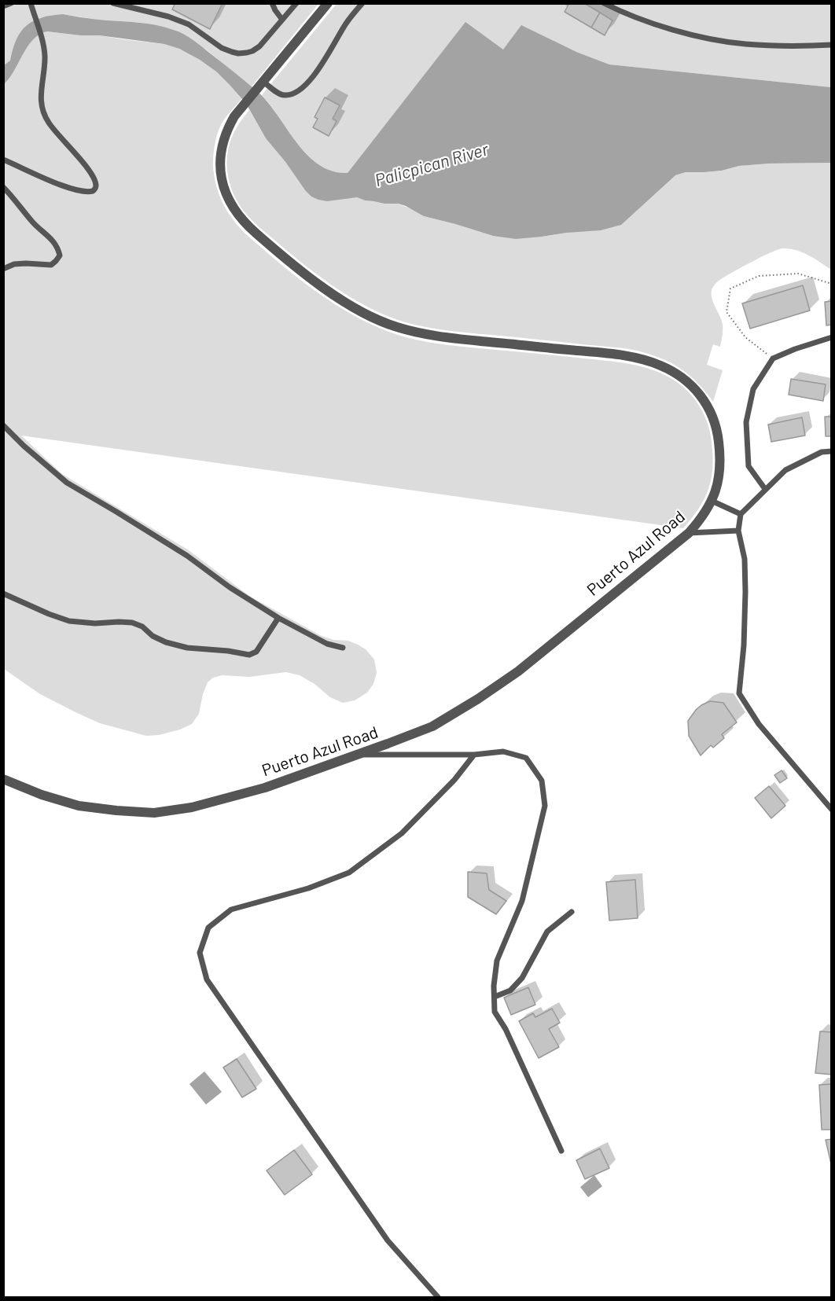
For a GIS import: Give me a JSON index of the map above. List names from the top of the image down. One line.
{"streets":{"street":["Puerto Azul Road"]},"water":["Palicpican River"]}
